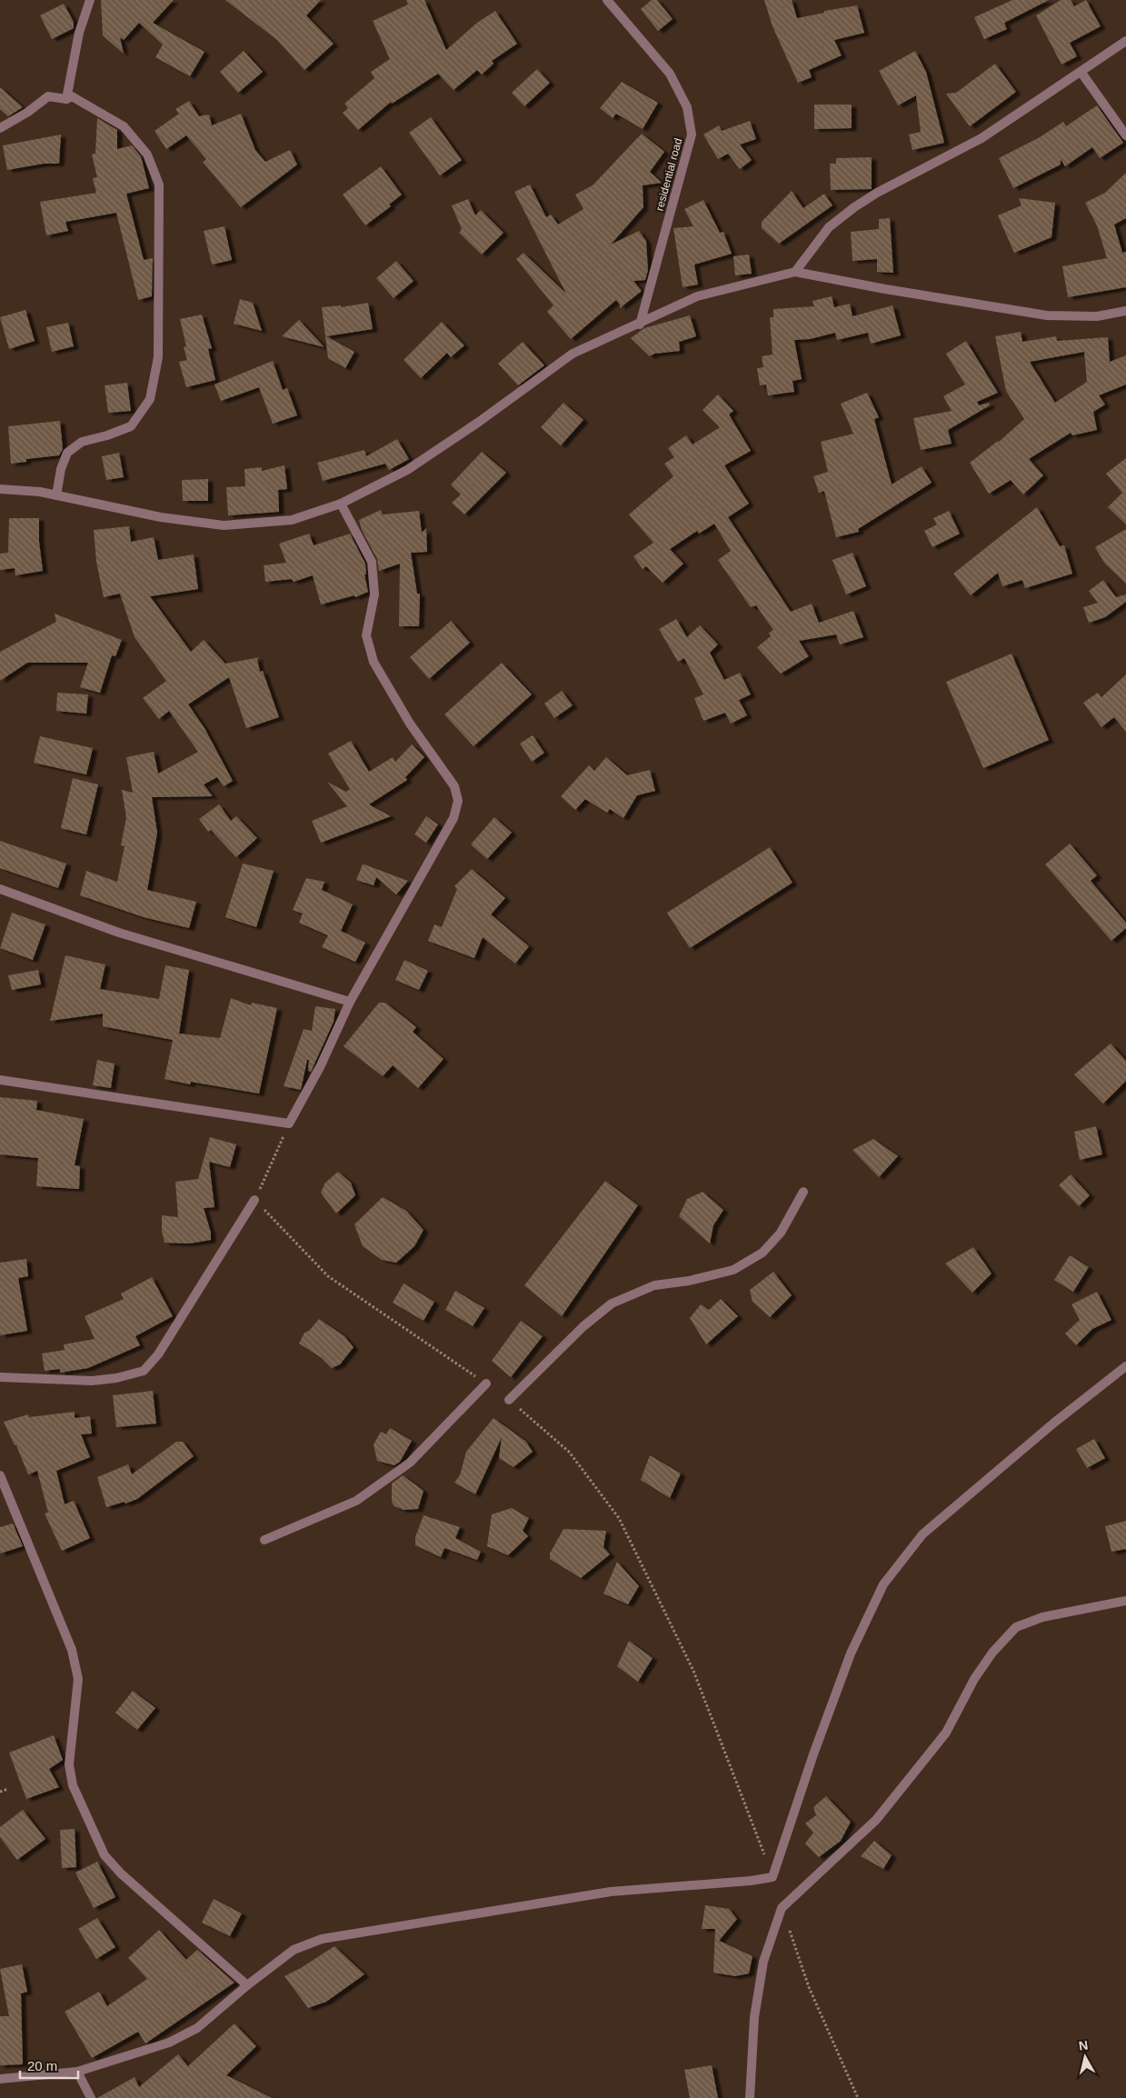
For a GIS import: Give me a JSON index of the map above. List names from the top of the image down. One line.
{"streets":{"street":["residential road"]},"scale_bar":"20 m","north":"top"}
